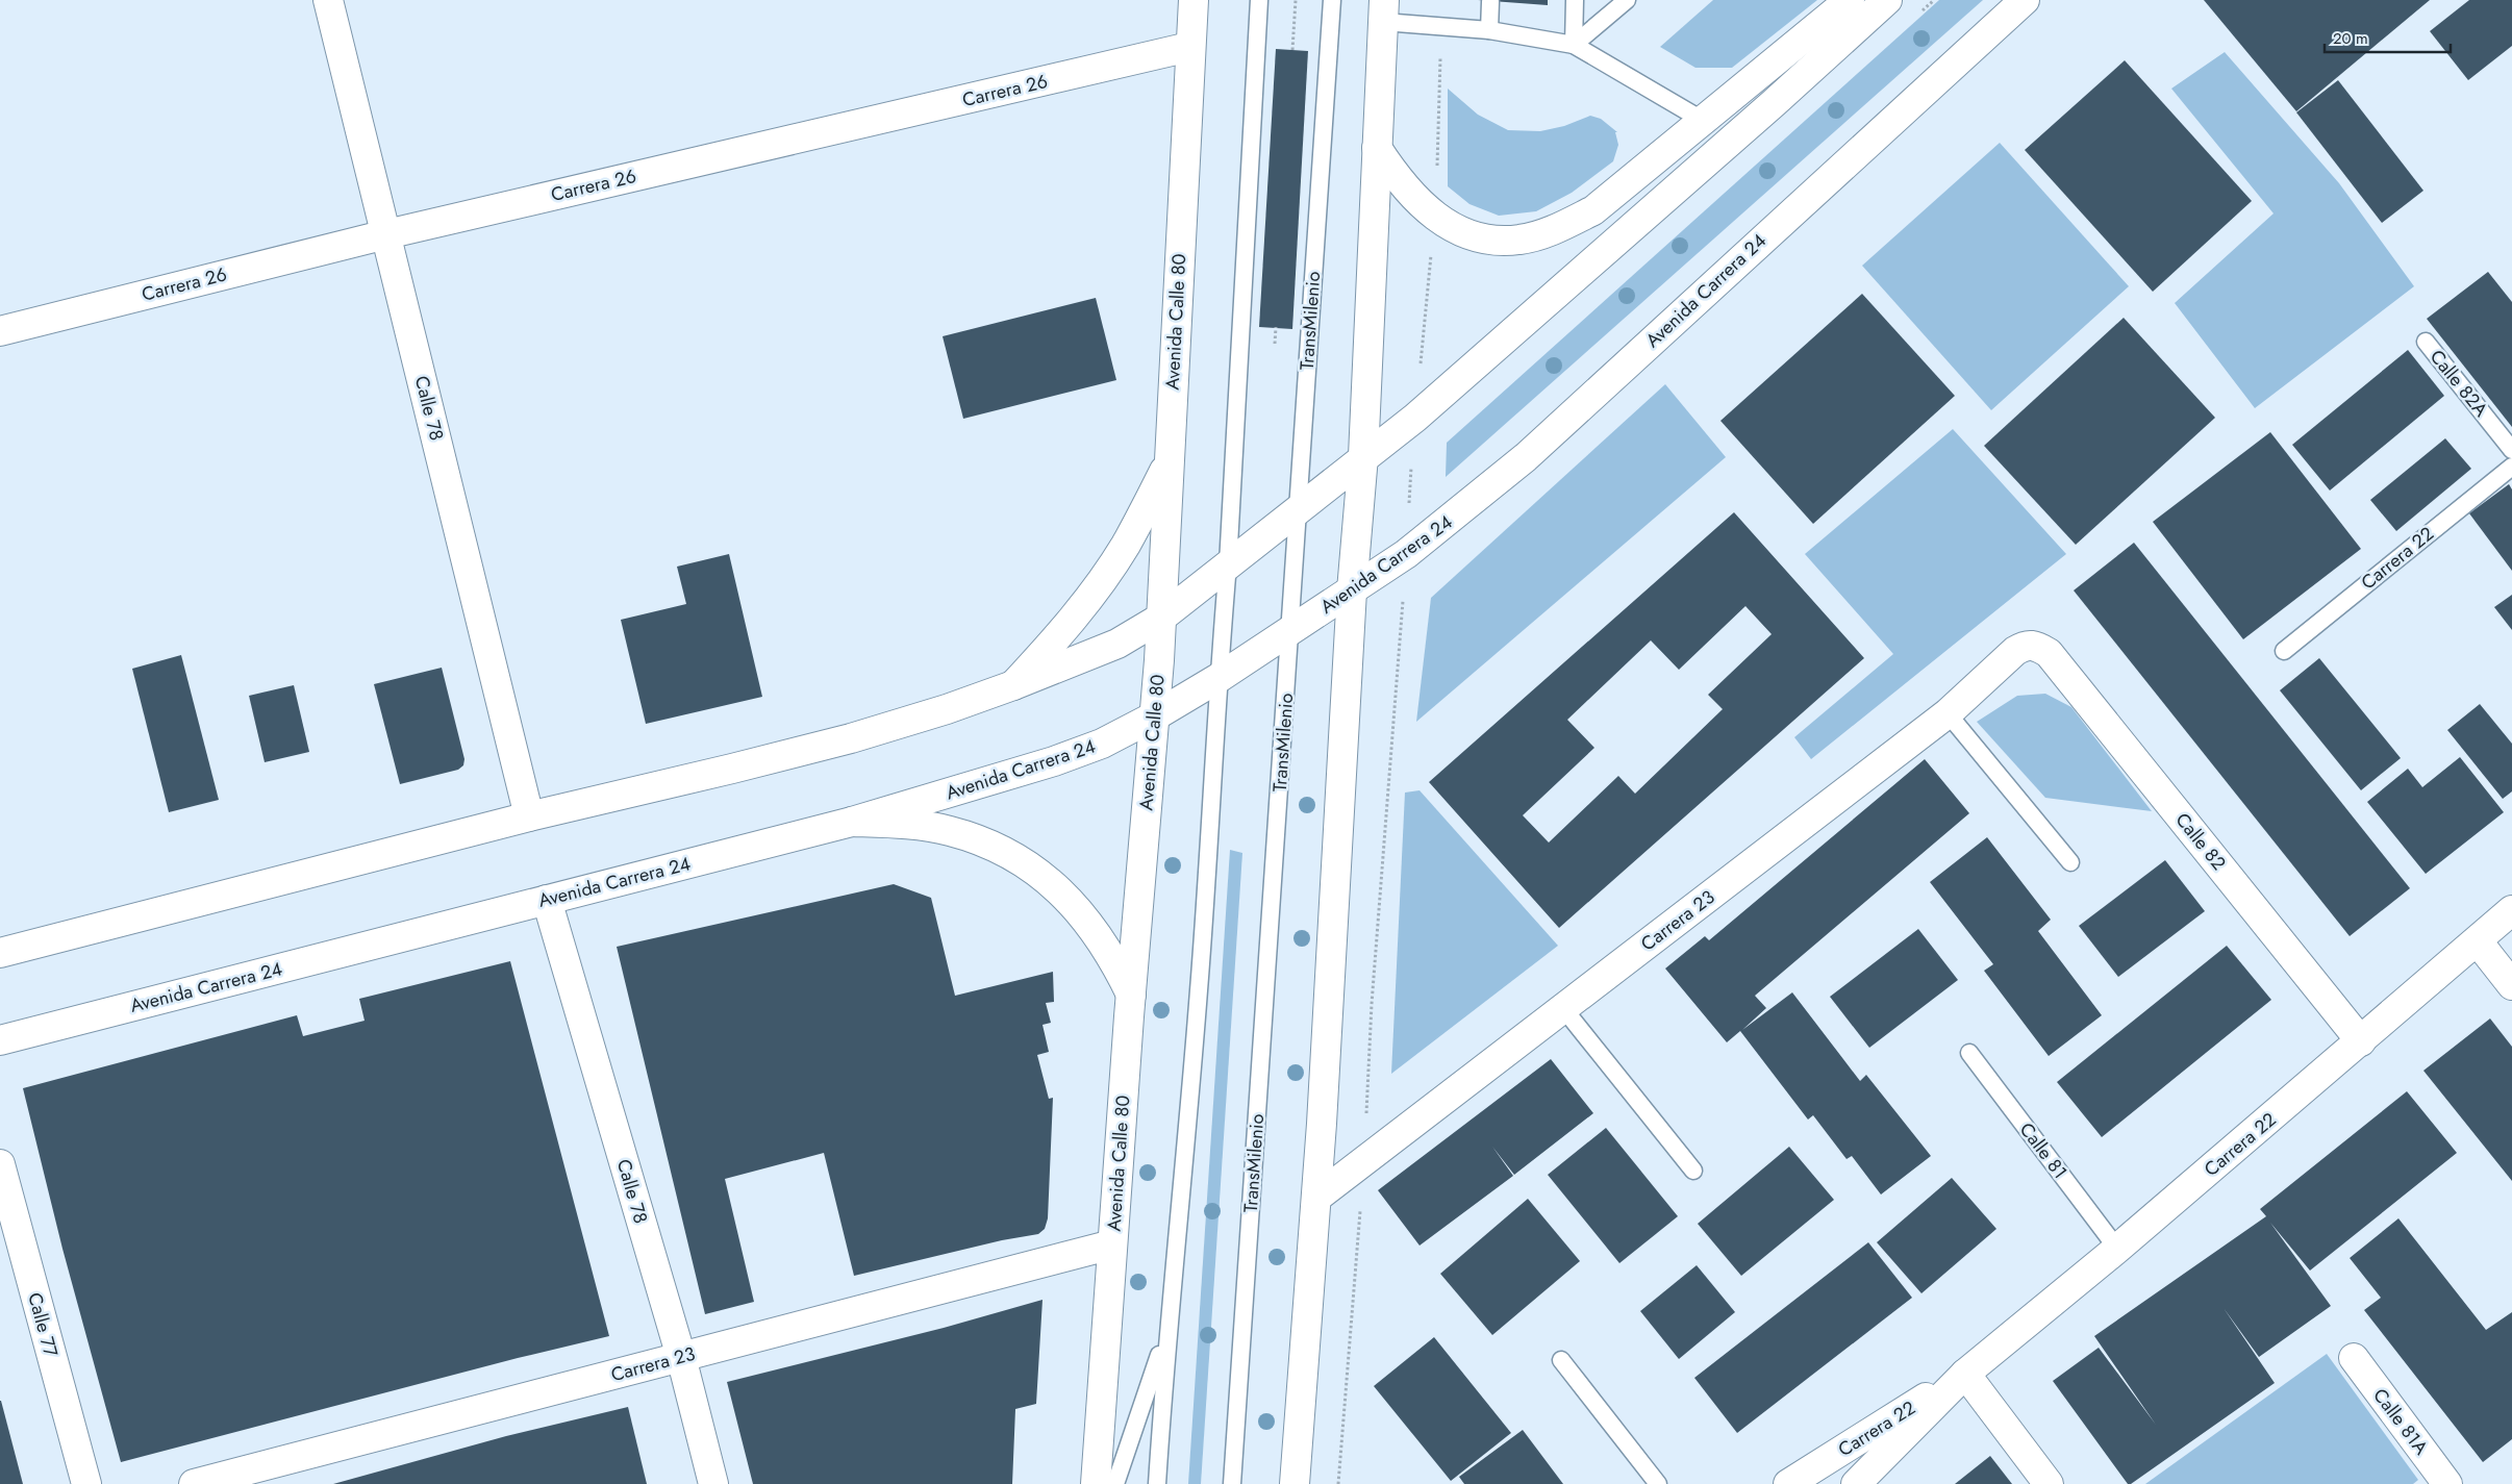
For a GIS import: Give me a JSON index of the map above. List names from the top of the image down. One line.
{"streets":{"main road":["Carrera 26","Avenida Carrera 24","Avenida Calle 80","Calle 78","Carrera 22","Calle 82","Carrera 23","Calle 77","Calle 81A"],"lane":["TransMilenio","Calle 82A","Calle 81"]},"crossings":[["Carrera 26","Avenida Calle 80"],["Carrera 26","Calle 78"],["Avenida Carrera 24","TransMilenio"],["Avenida Carrera 24","Avenida Calle 80"],["Avenida Carrera 24","Calle 78"],["Avenida Calle 80","Carrera 23"],["Calle 78","Carrera 23"],["Carrera 22","Calle 82"],["Carrera 22","Calle 81"],["Calle 82","Carrera 23"]],"scale_bar":"20 m"}
